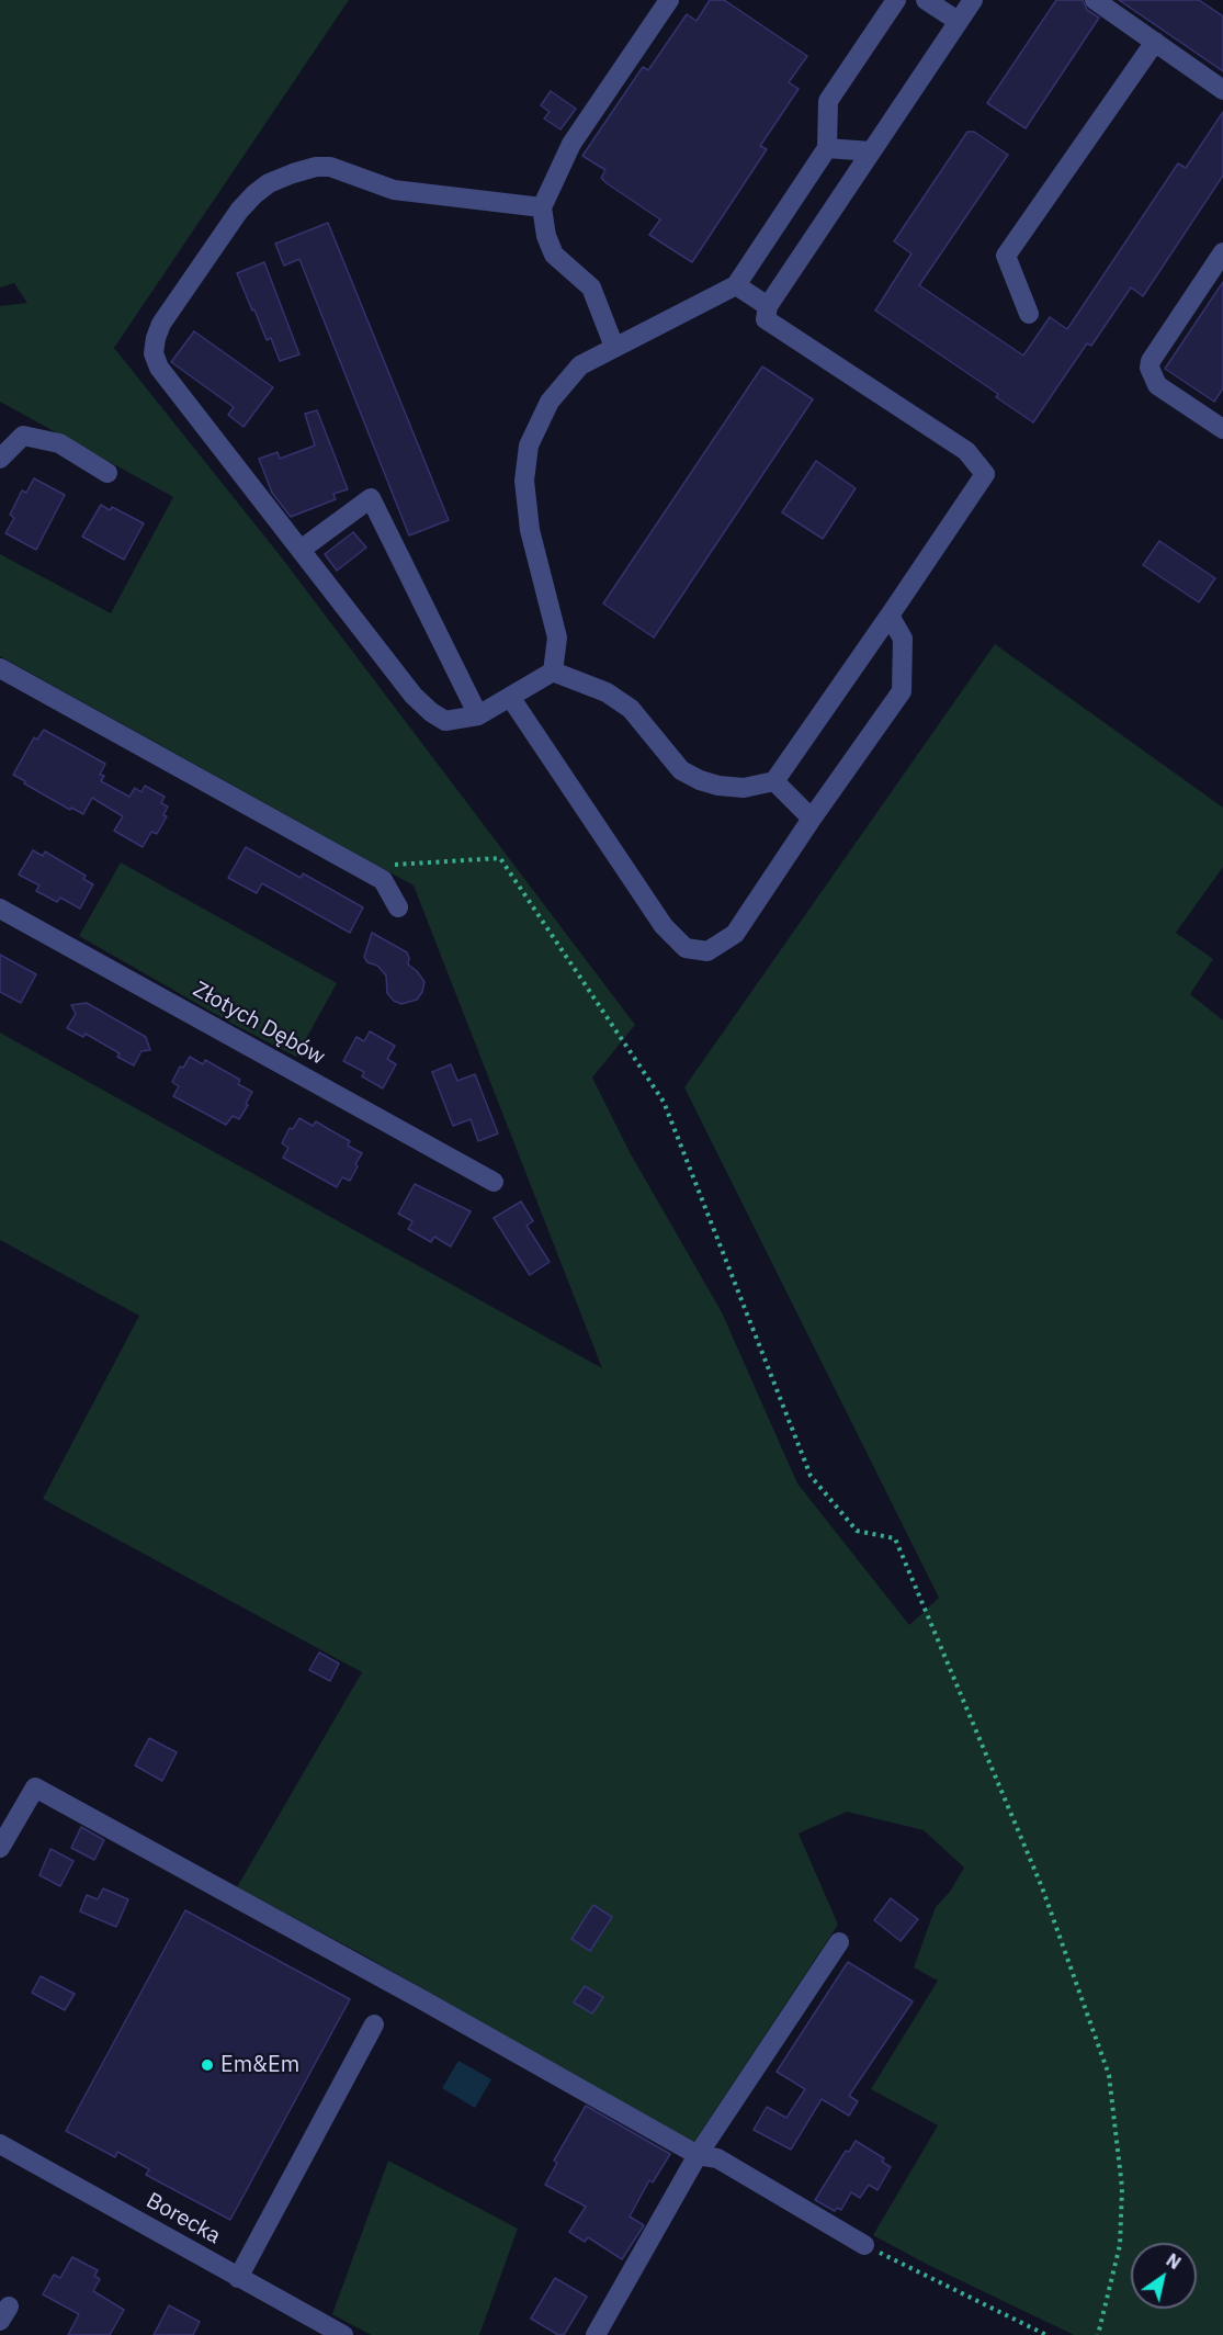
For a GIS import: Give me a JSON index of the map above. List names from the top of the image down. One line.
{"streets":{"street":["Złotych Dębów","Borecka"]},"places":["Em&Em"],"north":"top right"}
